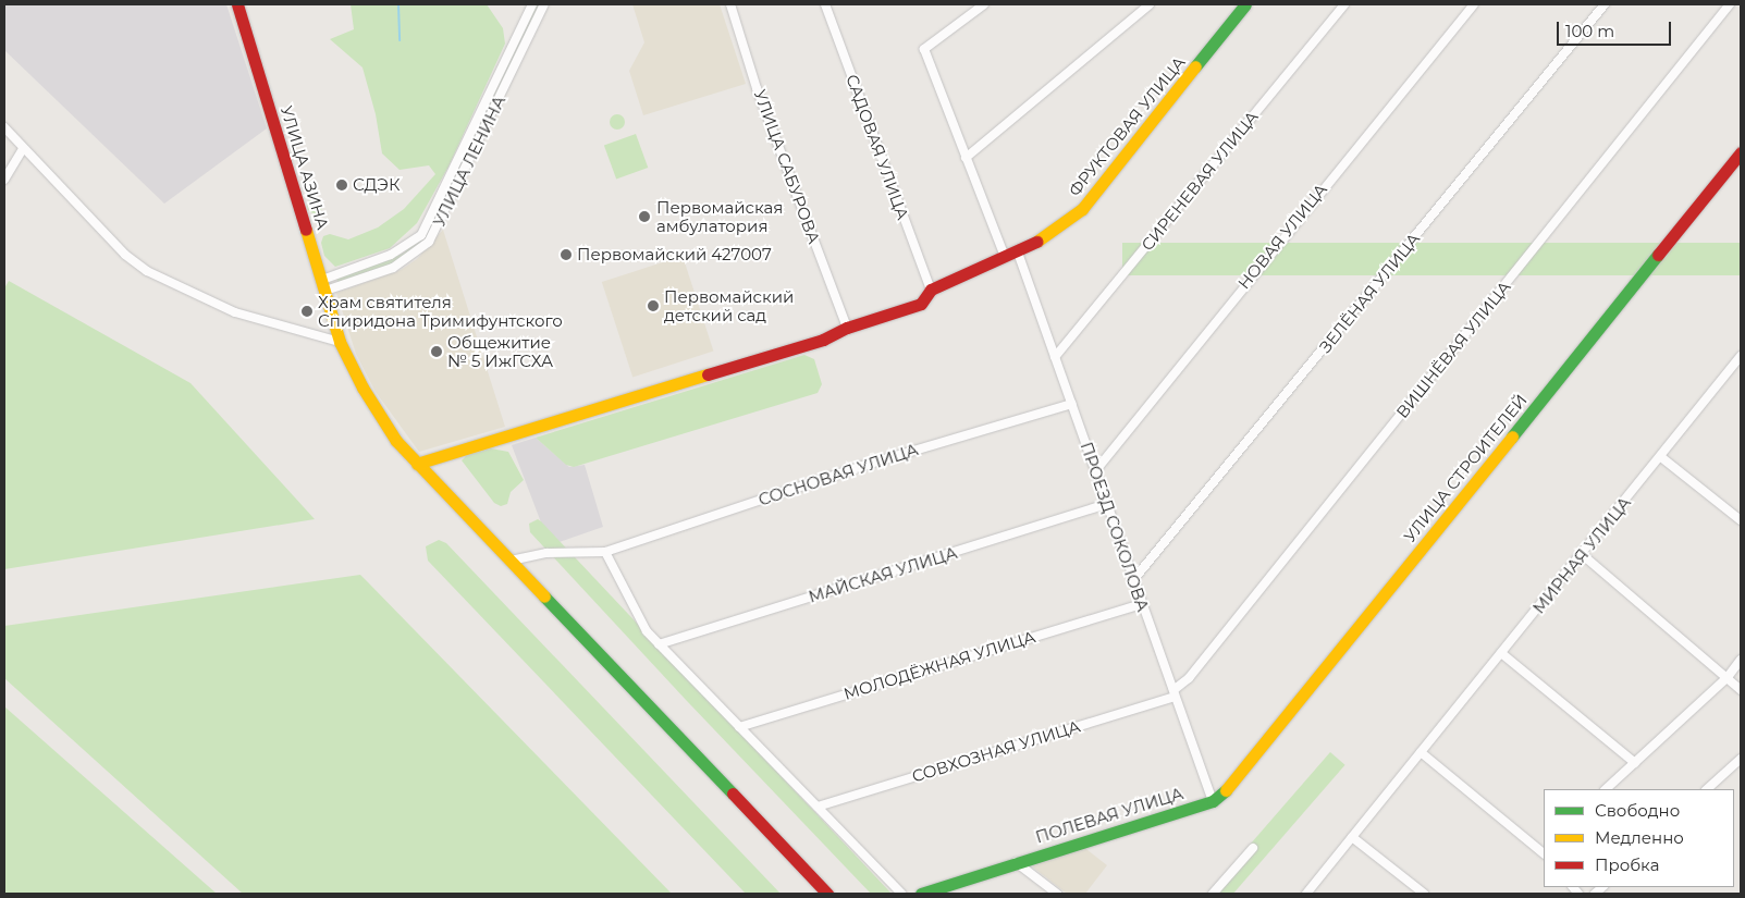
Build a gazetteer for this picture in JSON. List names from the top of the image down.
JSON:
{
  "streets": {
    "street": [
      "ФРУКТОВАЯ УЛИЦА",
      "САДОВАЯ УЛИЦА",
      "УЛИЦА ЛЕНИНА",
      "УЛИЦА САБУРОВА",
      "УЛИЦА АЗИНА",
      "СИРЕНЕВАЯ УЛИЦА",
      "НОВАЯ УЛИЦА",
      "ЗЕЛЁНАЯ УЛИЦА",
      "ВИШНЁВАЯ УЛИЦА",
      "УЛИЦА СТРОИТЕЛЕЙ",
      "СОСНОВАЯ УЛИЦА",
      "ПРОЕЗД СОКОЛОВА",
      "МИРНАЯ УЛИЦА",
      "МАЙСКАЯ УЛИЦА",
      "МОЛОДЁЖНАЯ УЛИЦА",
      "СОВХОЗНАЯ УЛИЦА",
      "ПОЛЕВАЯ УЛИЦА"
    ]
  },
  "crossings": [
    ["ФРУКТОВАЯ УЛИЦА", "САДОВАЯ УЛИЦА"],
    ["ФРУКТОВАЯ УЛИЦА", "УЛИЦА САБУРОВА"],
    ["ФРУКТОВАЯ УЛИЦА", "УЛИЦА АЗИНА"],
    ["ФРУКТОВАЯ УЛИЦА", "ПРОЕЗД СОКОЛОВА"],
    ["УЛИЦА ЛЕНИНА", "УЛИЦА АЗИНА"],
    ["УЛИЦА АЗИНА", "СОСНОВАЯ УЛИЦА"],
    ["СИРЕНЕВАЯ УЛИЦА", "ПРОЕЗД СОКОЛОВА"],
    ["НОВАЯ УЛИЦА", "ПРОЕЗД СОКОЛОВА"],
    ["ЗЕЛЁНАЯ УЛИЦА", "ПРОЕЗД СОКОЛОВА"],
    ["ВИШНЁВАЯ УЛИЦА", "ПРОЕЗД СОКОЛОВА"],
    ["ВИШНЁВАЯ УЛИЦА", "СОВХОЗНАЯ УЛИЦА"],
    ["УЛИЦА СТРОИТЕЛЕЙ", "ПРОЕЗД СОКОЛОВА"],
    ["УЛИЦА СТРОИТЕЛЕЙ", "ПОЛЕВАЯ УЛИЦА"],
    ["СОСНОВАЯ УЛИЦА", "ПРОЕЗД СОКОЛОВА"],
    ["ПРОЕЗД СОКОЛОВА", "МАЙСКАЯ УЛИЦА"],
    ["ПРОЕЗД СОКОЛОВА", "МОЛОДЁЖНАЯ УЛИЦА"],
    ["ПРОЕЗД СОКОЛОВА", "СОВХОЗНАЯ УЛИЦА"],
    ["ПРОЕЗД СОКОЛОВА", "ПОЛЕВАЯ УЛИЦА"]
  ],
  "places": [
    "СДЭК",
    "Первомайская амбулатория",
    "Первомайский 427007",
    "Первомайский детский сад",
    "Храм святителя Спиридона Тримифунтского",
    "Общежитие № 5 ИжГСХА"
  ],
  "legend": ["Свободно", "Медленно", "Пробка"],
  "scale_bar": "100 m"
}
